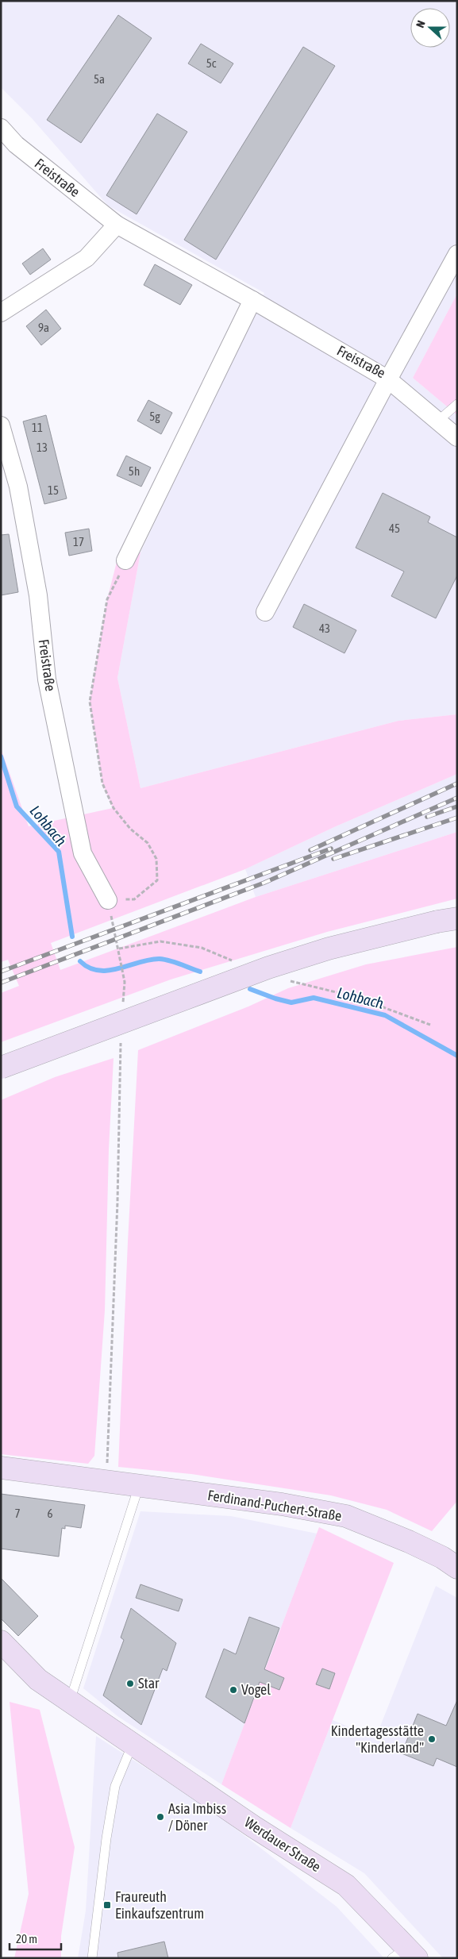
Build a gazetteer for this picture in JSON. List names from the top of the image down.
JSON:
{
  "streets": {
    "main road": ["Ferdinand-Puchert-Straße", "Werdauer Straße"],
    "street": ["Freistraße"]
  },
  "water": ["Lohbach"],
  "places": {
    "other": [
      "Star",
      "Vogel",
      "Kindertagesstätte \"Kinderland\"",
      "Asia Imbiss / Döner"
    ],
    "transit": ["Fraureuth Einkaufszentrum"]
  },
  "house_numbers": [
    "5c",
    "5a",
    "9a",
    "5g",
    "11",
    "13",
    "5h",
    "15",
    "45",
    "17",
    "43",
    "7",
    "6"
  ],
  "scale_bar": "20 m",
  "north": "left"
}
